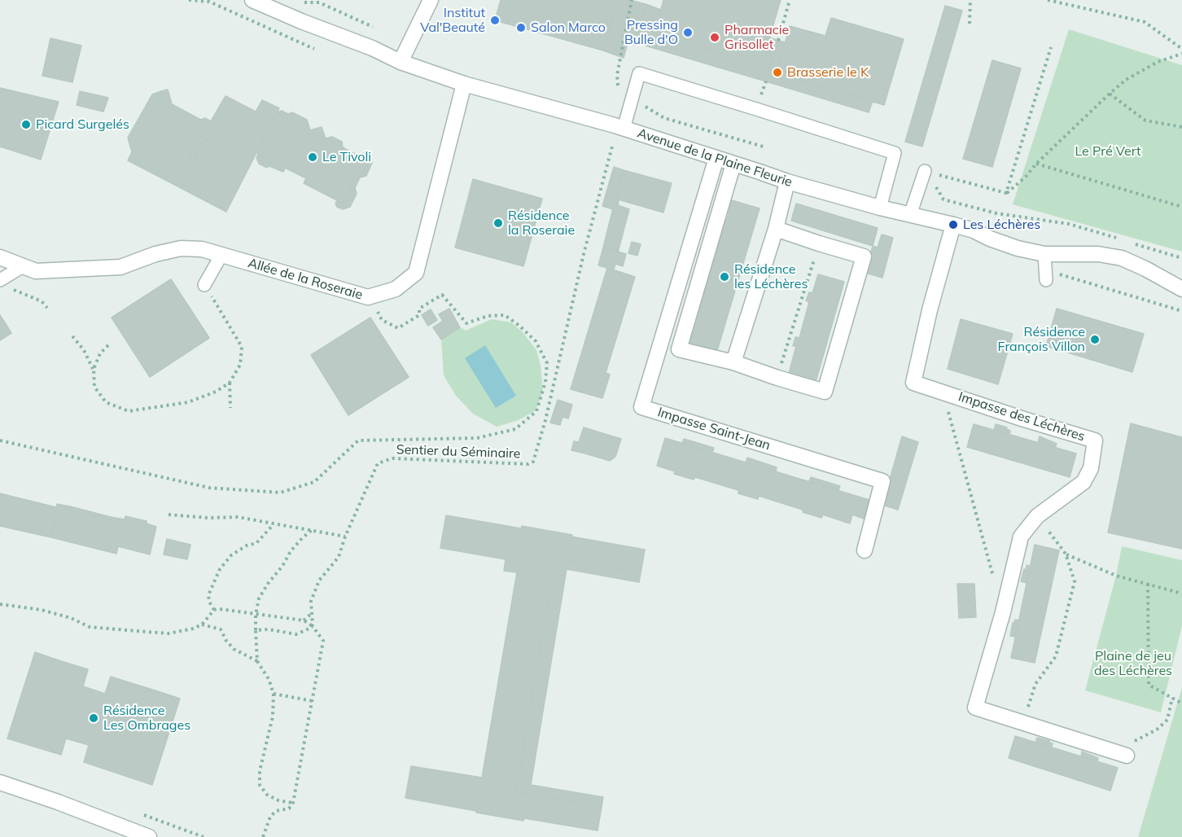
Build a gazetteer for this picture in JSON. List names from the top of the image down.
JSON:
{
  "streets": {
    "street": [
      "Avenue de la Plaine Fleurie",
      "Allée de la Roseraie",
      "Impasse des Léchères",
      "Impasse Saint-Jean"
    ],
    "path": ["Sentier du Séminaire"]
  },
  "crossings": [
    ["Avenue de la Plaine Fleurie", "Allée de la Roseraie"],
    ["Avenue de la Plaine Fleurie", "Impasse des Léchères"],
    ["Avenue de la Plaine Fleurie", "Impasse Saint-Jean"]
  ],
  "parks": ["Le Pré Vert", "Plaine de jeu des Léchères"],
  "places": [
    "Institut Val'Beauté",
    "Salon Marco",
    "Pressing Bulle d'O",
    "Pharmacie Grisollet",
    "Brasserie le K",
    "Picard Surgelés",
    "Le Tivoli",
    "Résidence la Roseraie",
    "Les Léchères",
    "Résidence les Léchères",
    "Résidence François Villon",
    "Résidence Les Ombrages"
  ]
}
